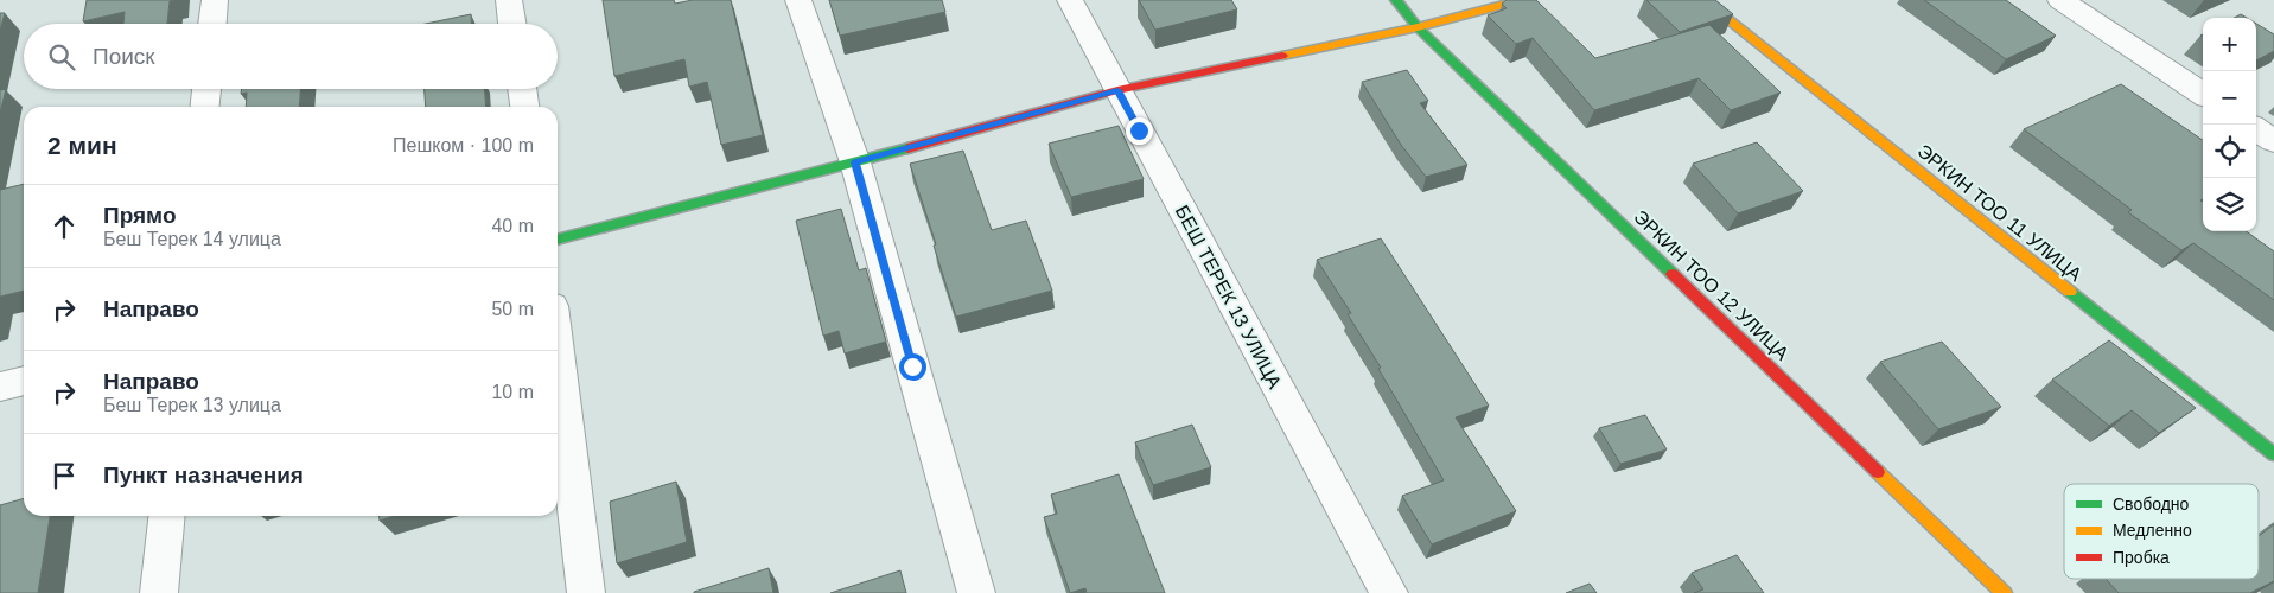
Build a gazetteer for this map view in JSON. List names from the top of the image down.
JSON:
{
  "streets": {
    "street": ["ЭРКИН ТОО 11 УЛИЦА", "ЭРКИН ТОО 12 УЛИЦА", "БЕШ ТЕРЕК 13 УЛИЦА"]
  },
  "legend": ["Свободно", "Медленно", "Пробка"],
  "page": {
    "map_buttons": ["+", "−"],
    "search": "Поиск",
    "heading": ["2 мин", "Пешком · 100 m"],
    "list": [
      ["Прямо", "Беш Терек 14 улица", "40 m"],
      ["Направо", "50 m"],
      ["Направо", "Беш Терек 13 улица", "10 m"],
      "Пункт назначения"
    ]
  }
}
